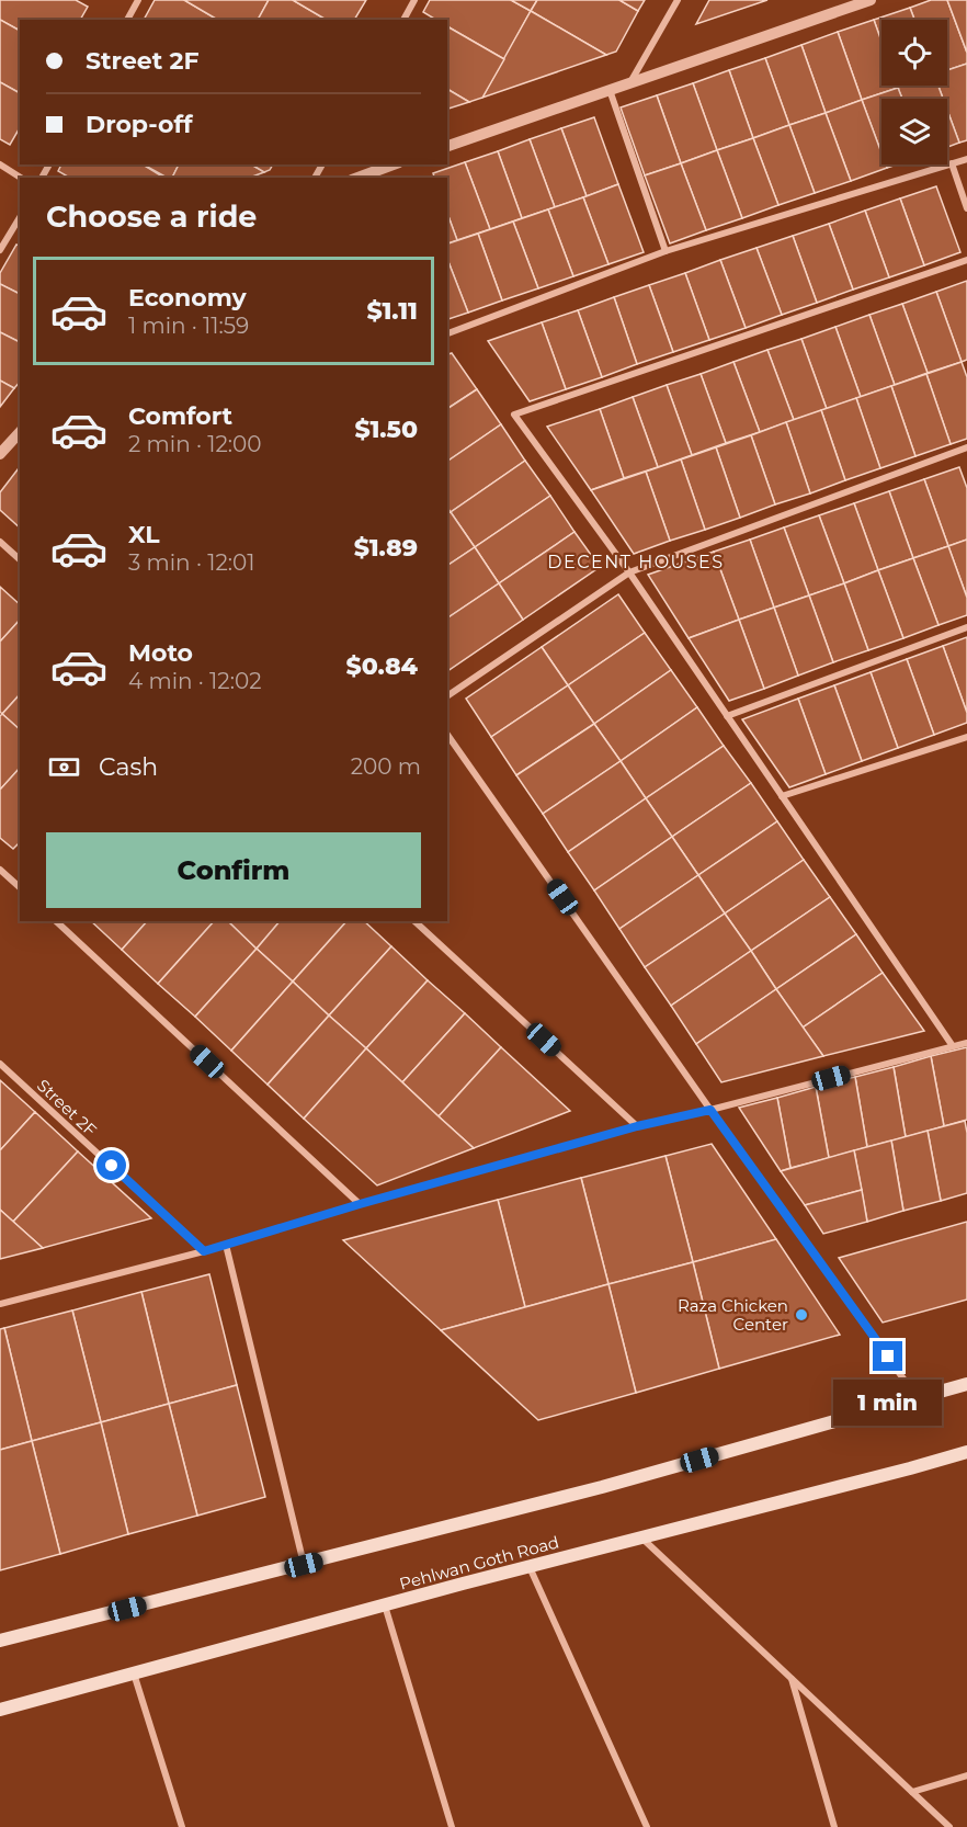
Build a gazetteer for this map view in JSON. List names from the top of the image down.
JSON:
{
  "streets": {
    "main road": ["Pehlwan Goth Road"],
    "street": ["Street 2F"]
  },
  "districts": ["DECENT HOUSES"],
  "places": ["Raza Chicken Center"],
  "page": {
    "banner": ["Street 2F", "Drop-off"],
    "heading": "Choose a ride",
    "list": [
      {
        "name": "Economy",
        "note": "1 min · 11:59",
        "value": "$1.11"
      },
      {
        "name": "Comfort",
        "note": "2 min · 12:00",
        "value": "$1.50"
      },
      {
        "name": "XL",
        "note": "3 min · 12:01",
        "value": "$1.89"
      },
      {
        "name": "Moto",
        "note": "4 min · 12:02",
        "value": "$0.84"
      }
    ],
    "pay": ["Cash", "200 m"],
    "buttons": "Confirm",
    "bubble": "1 min"
  }
}
